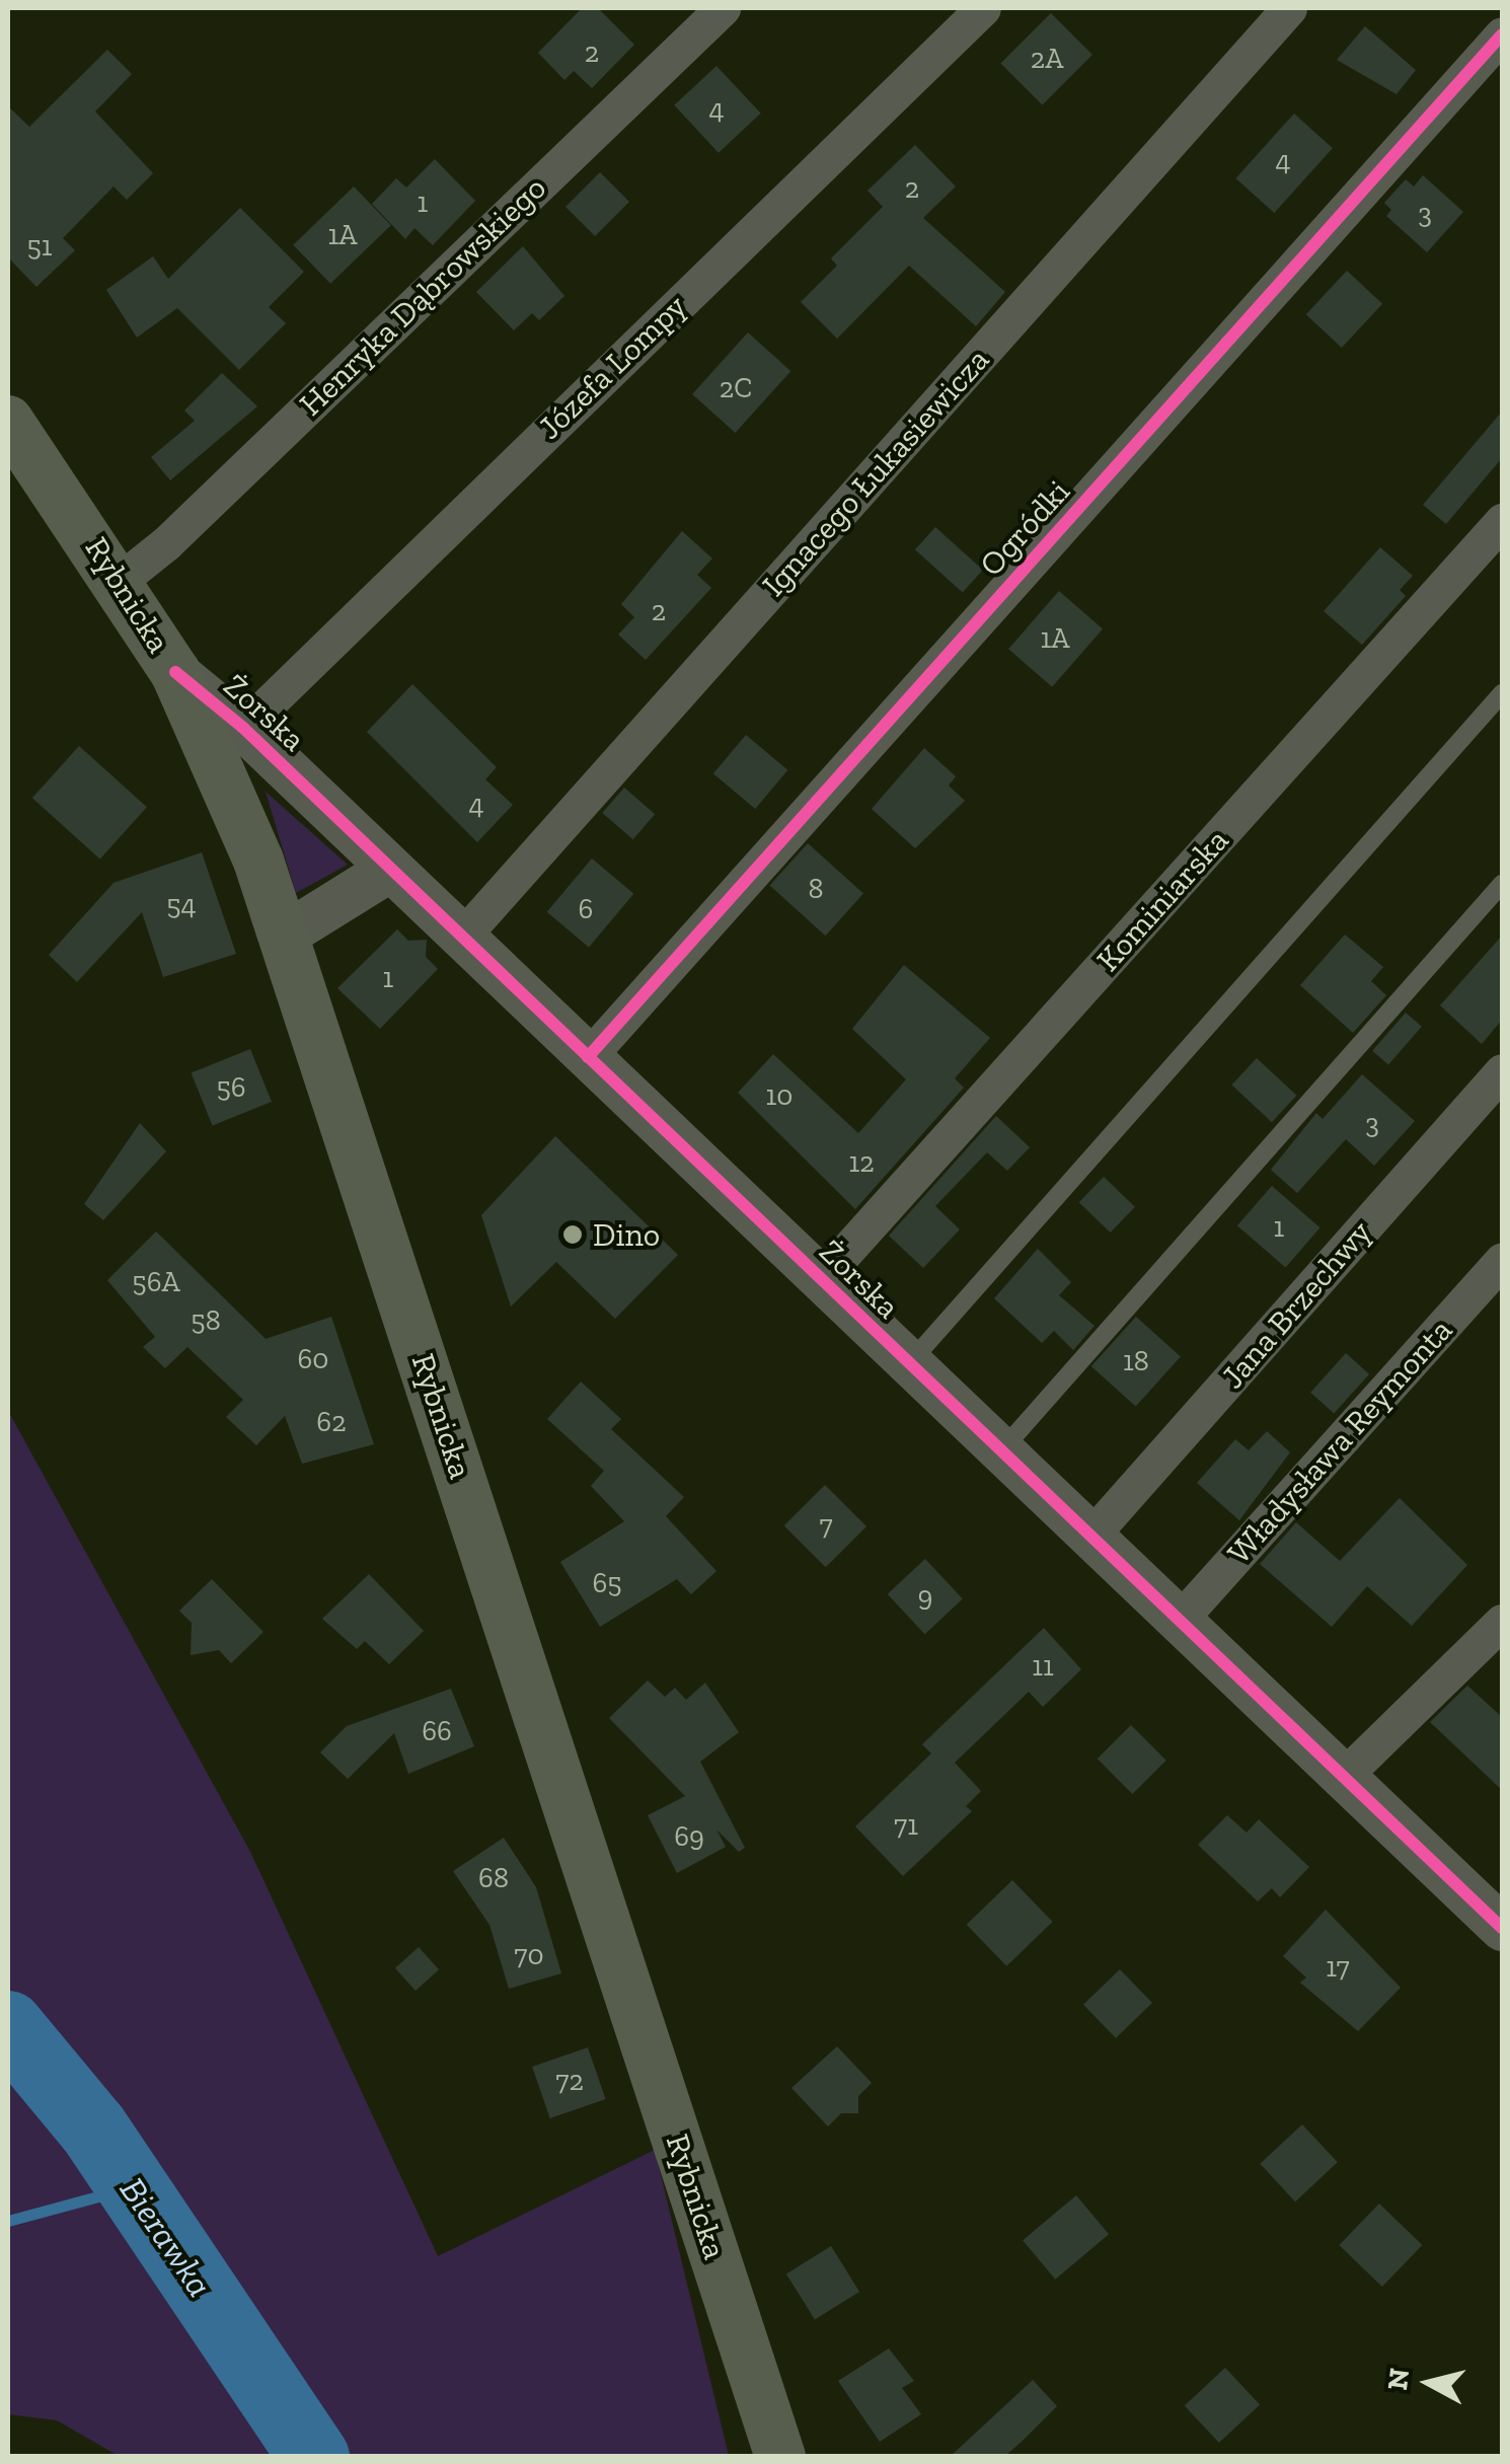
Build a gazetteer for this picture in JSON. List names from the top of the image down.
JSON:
{
  "streets": {
    "main road": ["Rybnicka"],
    "street": [
      "Henryka Dąbrowskiego",
      "Józefa Lompy",
      "Ignacego Łukasiewicza",
      "Ogródki",
      "Żorska",
      "Kominiarska",
      "Jana Brzechwy",
      "Władysława Reymonta"
    ]
  },
  "crossings": [
    ["Henryka Dąbrowskiego", "Rybnicka"],
    ["Józefa Lompy", "Żorska"],
    ["Ignacego Łukasiewicza", "Żorska"],
    ["Ogródki", "Żorska"],
    ["Rybnicka", "Żorska"],
    ["Żorska", "Kominiarska"],
    ["Żorska", "Jana Brzechwy"],
    ["Żorska", "Władysława Reymonta"]
  ],
  "water": ["Bierawka"],
  "places": ["Dino"],
  "house_numbers": [
    "2",
    "2A",
    "4",
    "4",
    "2",
    "1",
    "3",
    "1A",
    "51",
    "2C",
    "2",
    "1A",
    "4",
    "8",
    "54",
    "6",
    "1",
    "56",
    "10",
    "3",
    "12",
    "1",
    "56A",
    "58",
    "60",
    "18",
    "62",
    "7",
    "65",
    "9",
    "11",
    "66",
    "71",
    "69",
    "68",
    "70",
    "17",
    "72"
  ],
  "north": "left"
}
